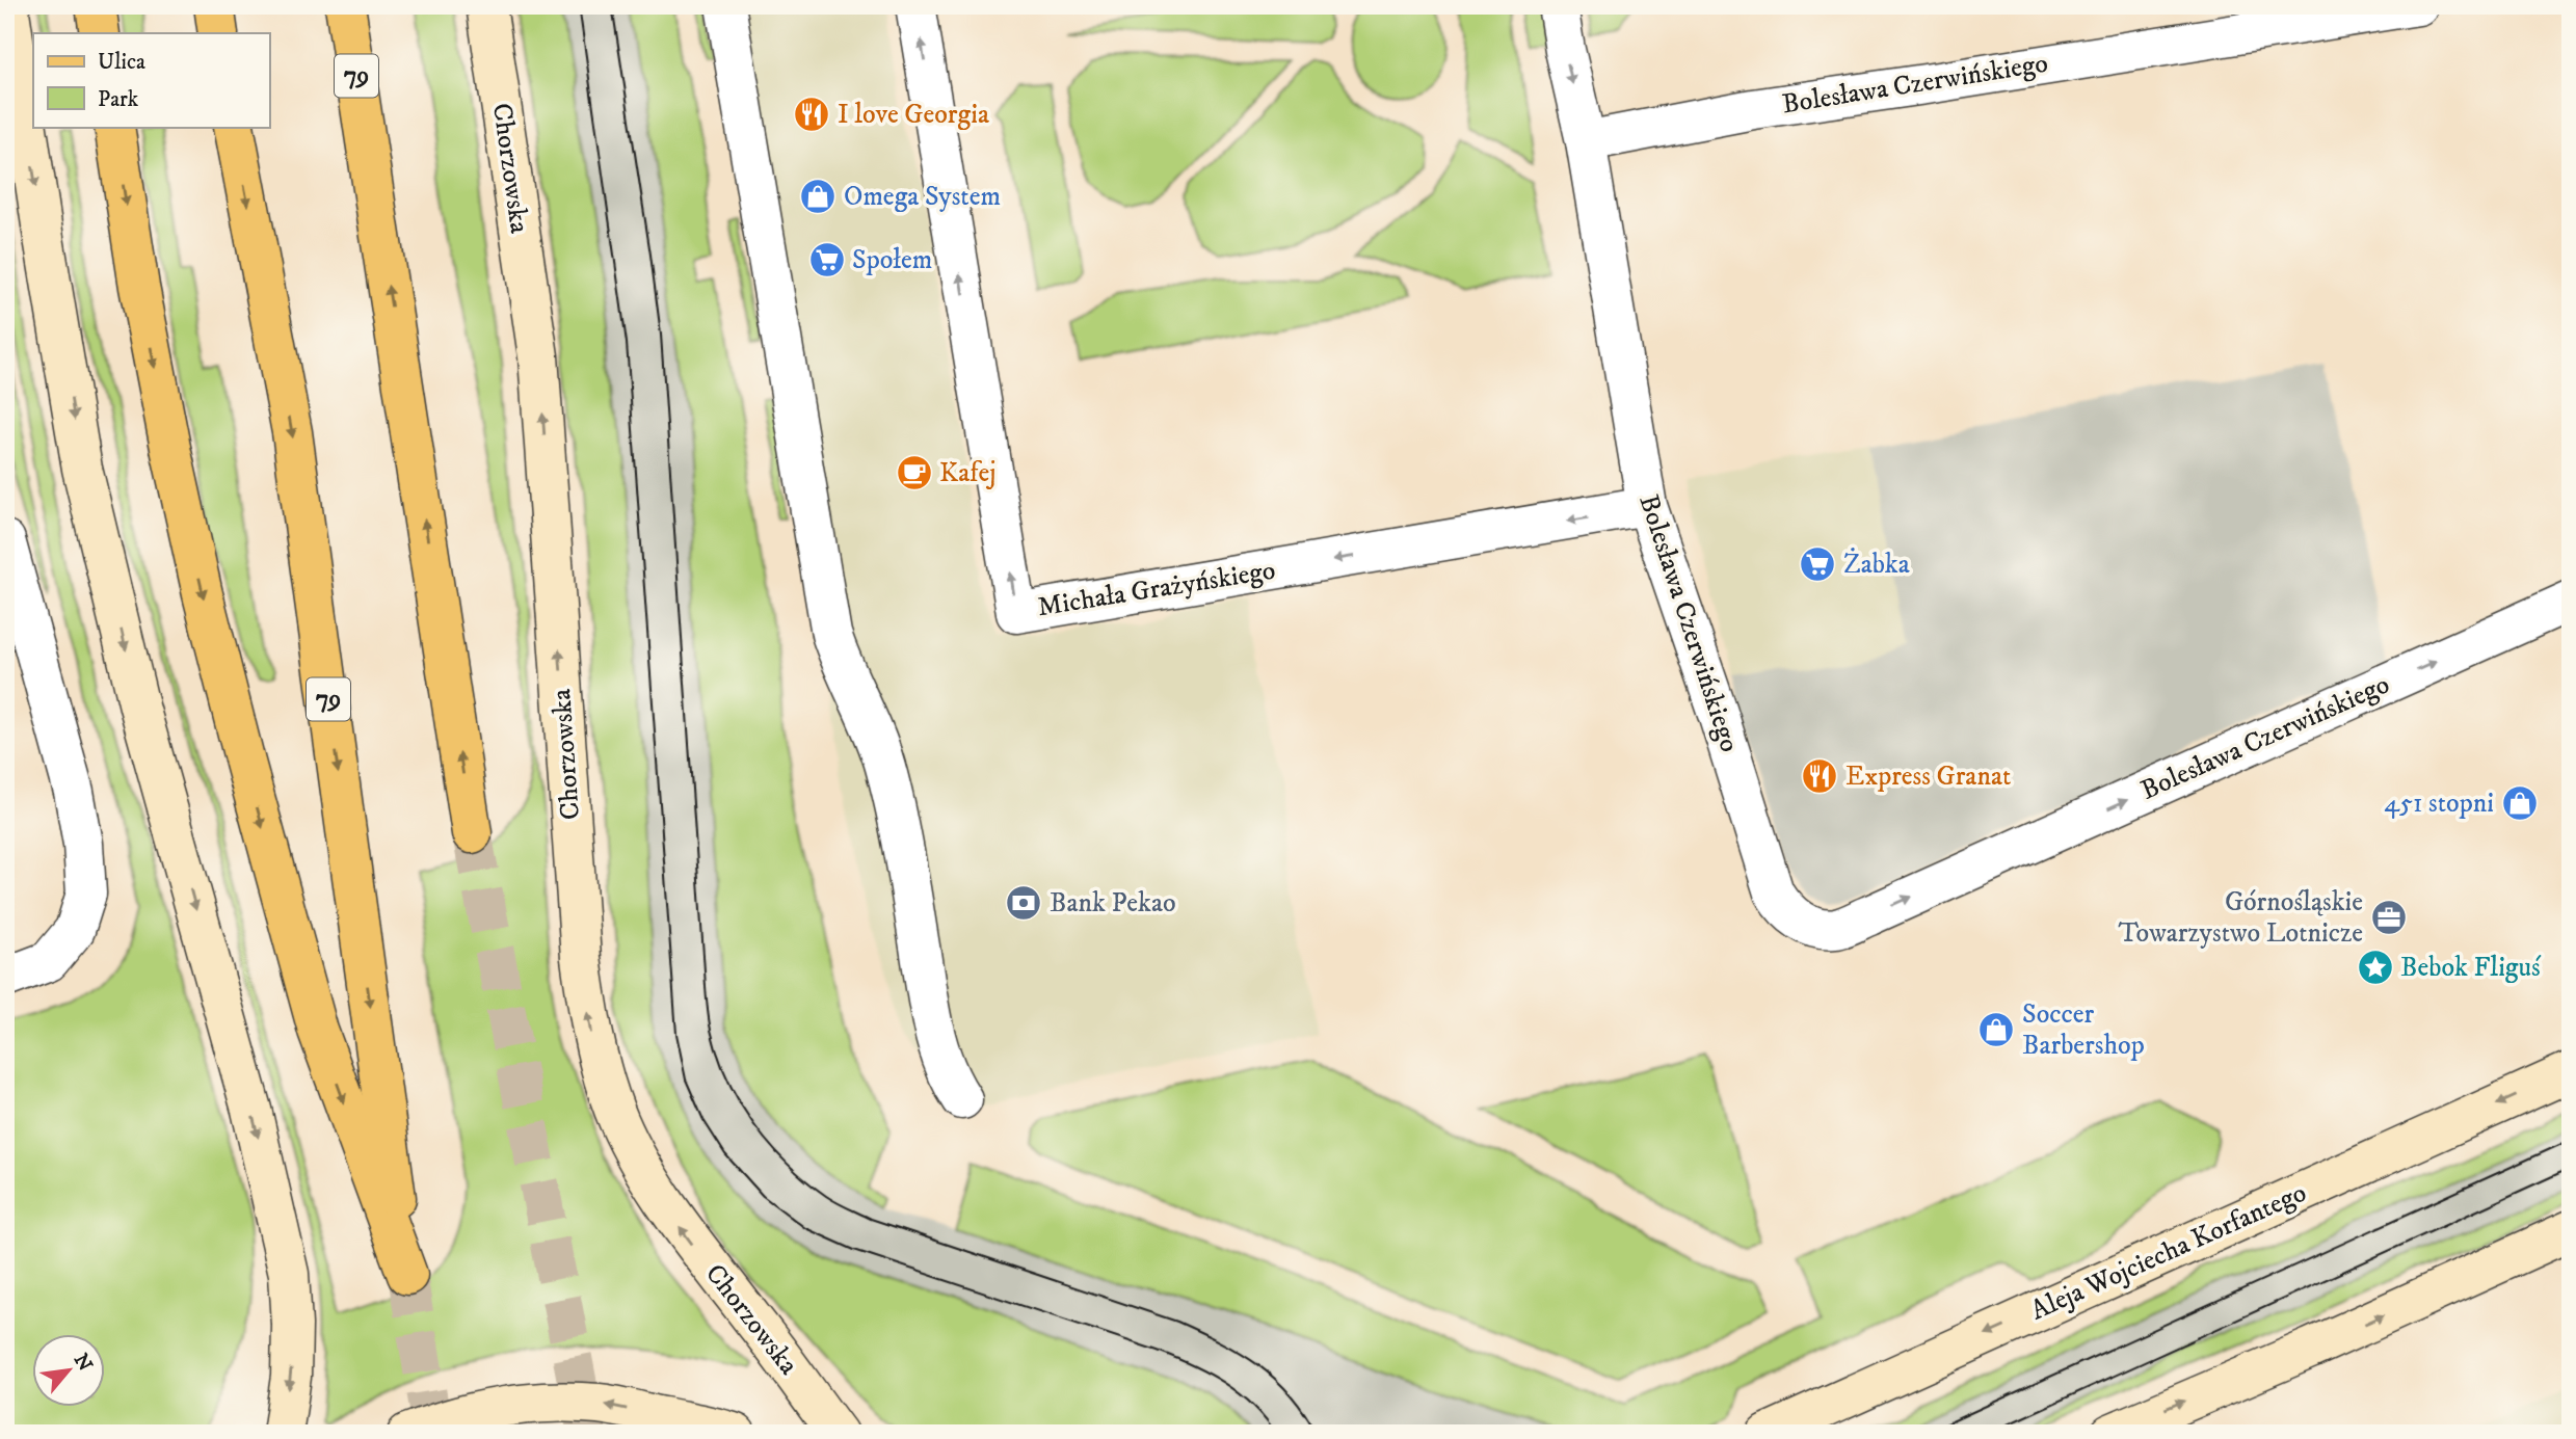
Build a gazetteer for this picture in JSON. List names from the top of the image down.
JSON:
{
  "streets": {
    "main road": ["79", "Chorzowska", "Aleja Wojciecha Korfantego"],
    "street": ["Bolesława Czerwińskiego", "Michała Grażyńskiego"]
  },
  "crossings": [
    ["Bolesława Czerwińskiego", "Michała Grażyńskiego"]
  ],
  "places": {
    "restaurant": ["I love Georgia", "Express Granat"],
    "shop": ["Omega System", "451 stopni", "Soccer Barbershop"],
    "supermarket": ["Społem", "Żabka"],
    "cafe": ["Kafej"],
    "bank": ["Bank Pekao"],
    "office": ["Górnośląskie Towarzystwo Lotnicze"],
    "place": ["Bebok Fliguś"]
  },
  "legend": ["Ulica", "Park"],
  "north": "top right"
}
